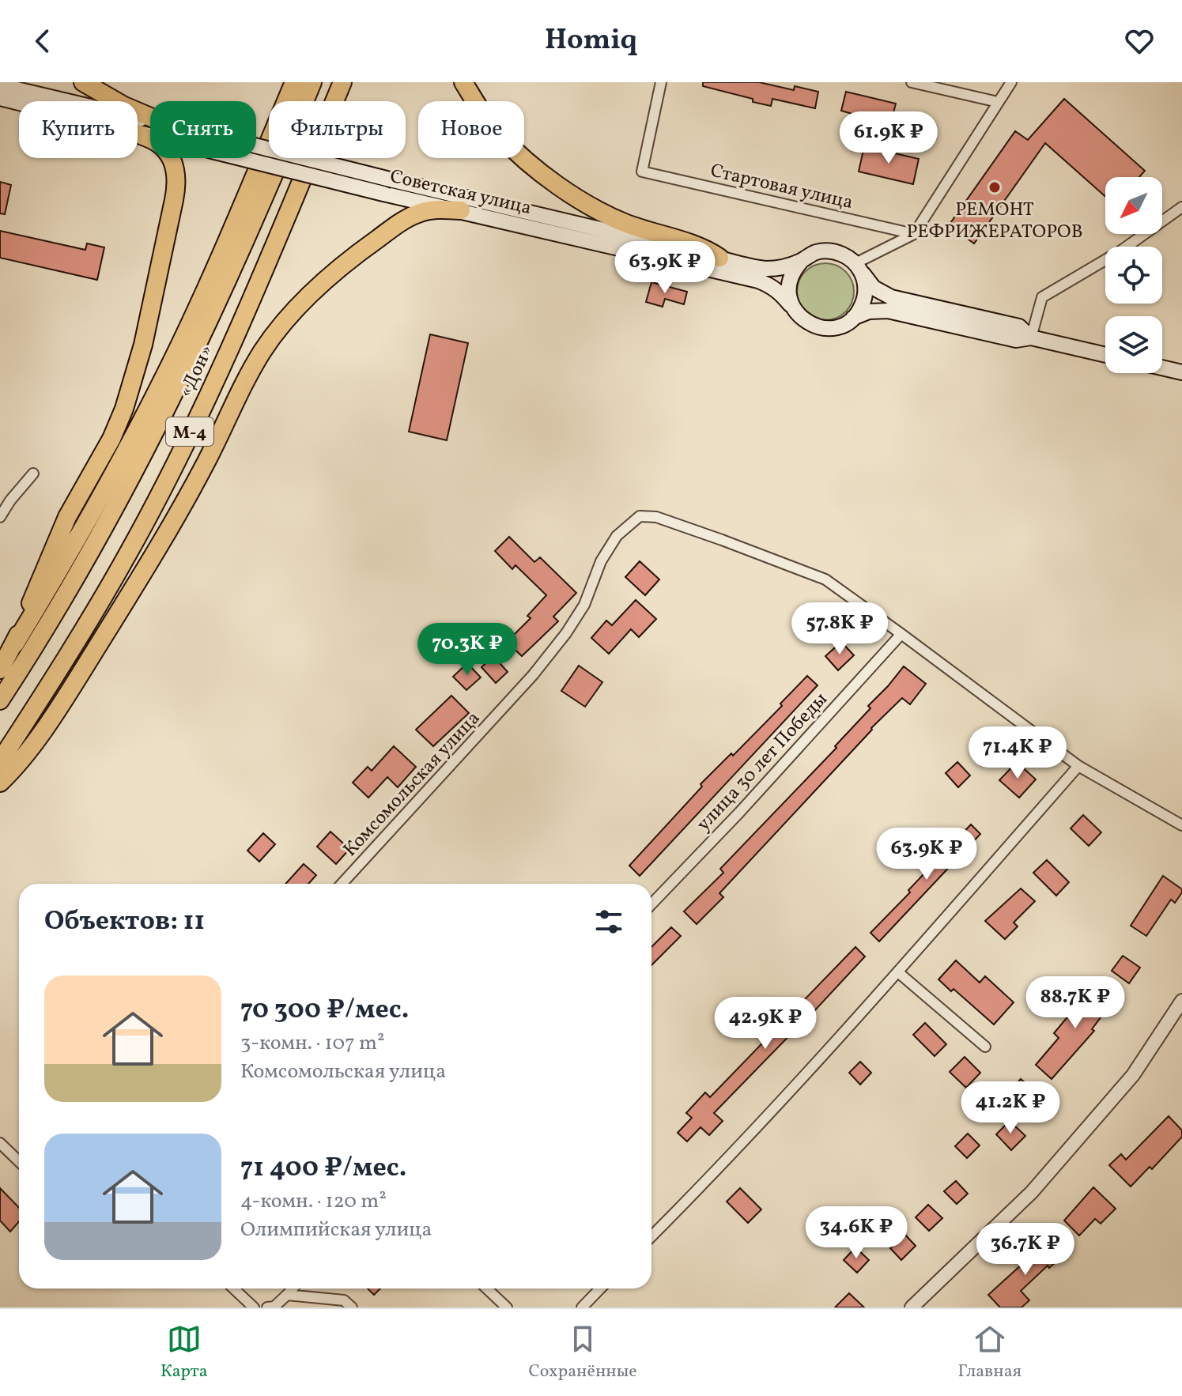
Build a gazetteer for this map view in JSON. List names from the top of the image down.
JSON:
{
  "streets": {
    "highway": ["«Дон»", "М-4"],
    "main road": ["Советская улица"],
    "street": ["Стартовая улица", "улица 30 лет Победы", "Комсомольская улица"]
  },
  "crossings": [
    ["улица 30 лет Победы", "Комсомольская улица"]
  ],
  "places": ["РЕМОНТ РЕФРИЖЕРАТОРОВ"],
  "north": "bottom left",
  "page": {
    "header": "Homiq",
    "chip": [
      "Купить",
      "Снять",
      "Фильтры",
      "Новое"
    ],
    "price": [
      "61.9K ₽",
      "63.9K ₽",
      "57.8K ₽",
      "70.3K ₽",
      "71.4K ₽",
      "63.9K ₽",
      "88.7K ₽",
      "42.9K ₽",
      "41.2K ₽",
      "34.6K ₽",
      "36.7K ₽"
    ],
    "heading": "Объектов: 11",
    "list": [
      {
        "name": "70 300 ₽/мес.",
        "note": "3-комн. · 107 m² · Комсомольская улица"
      },
      {
        "name": "71 400 ₽/мес.",
        "note": "4-комн. · 120 m² · Олимпийская улица"
      }
    ],
    "tabs": ["Карта", "Сохранённые", "Главная"]
  }
}
